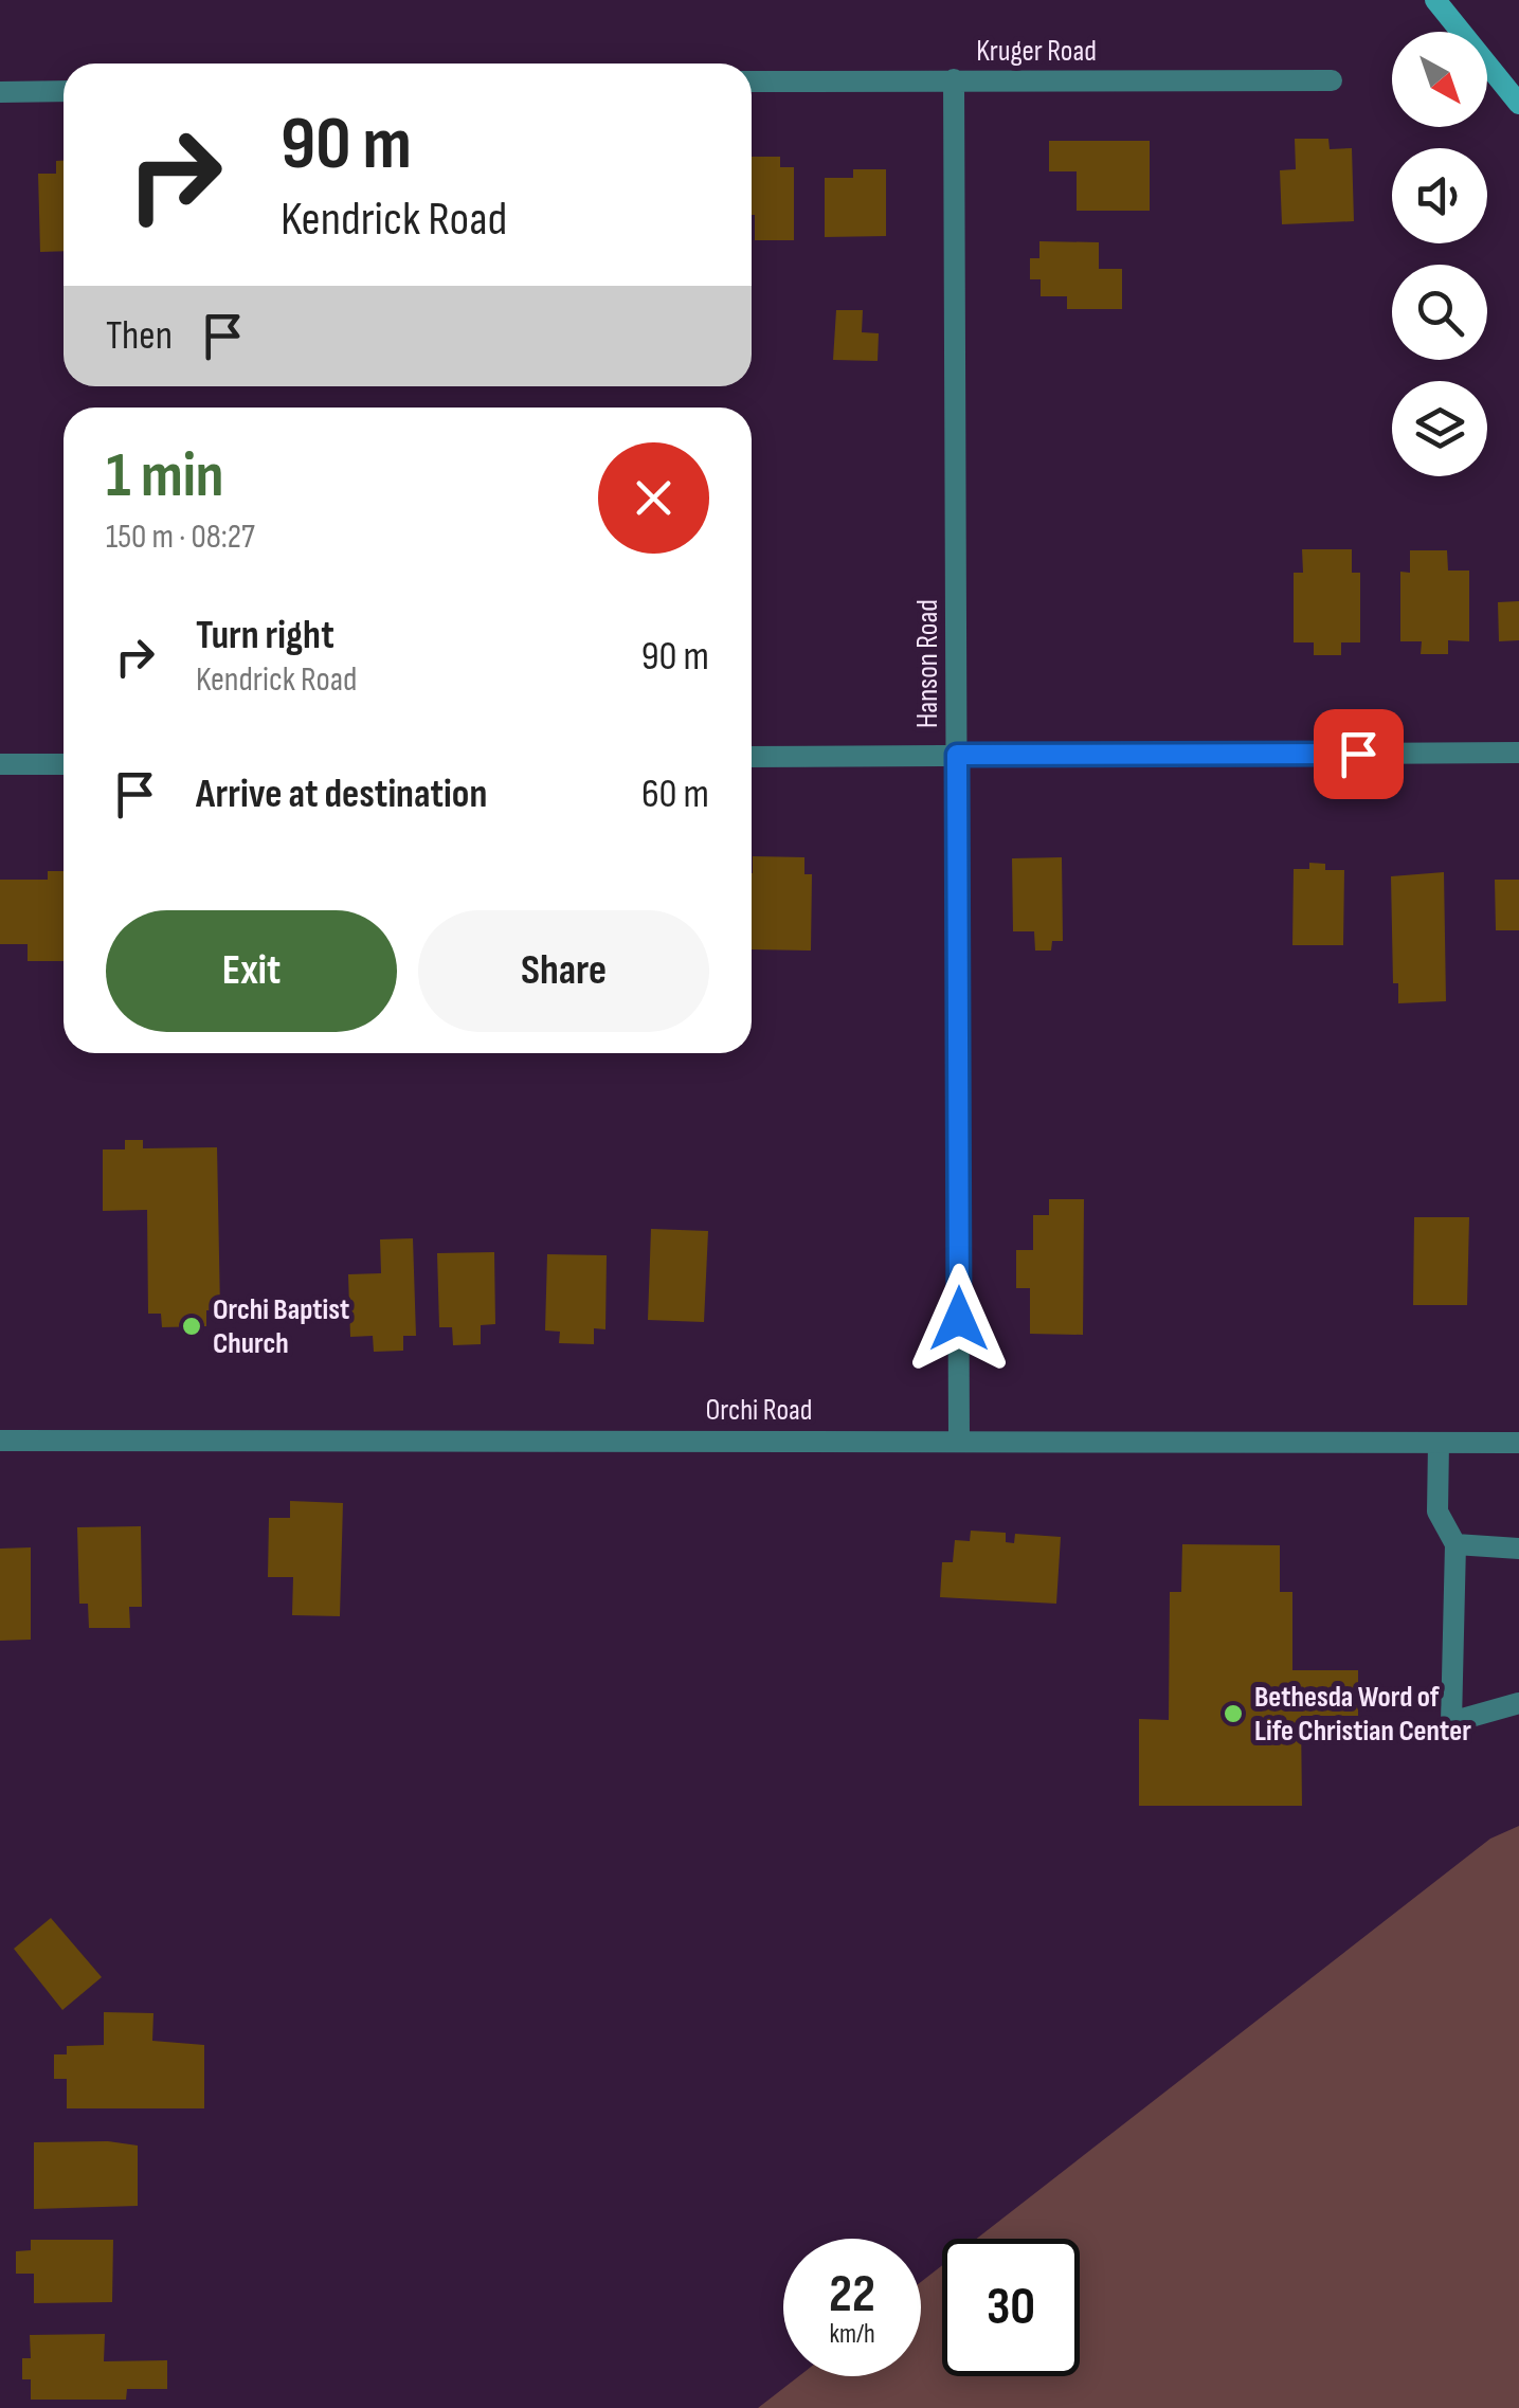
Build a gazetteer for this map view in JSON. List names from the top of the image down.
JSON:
{
  "streets": {
    "street": ["Kruger Road", "Hanson Road", "Orchi Road"]
  },
  "crossings": [
    ["Kruger Road", "Hanson Road"],
    ["Hanson Road", "Orchi Road"]
  ],
  "places": ["Orchi Baptist Church", "Bethesda Word of Life Christian Center"],
  "north": "bottom right",
  "page": {
    "turn": ["90 m", "Kendrick Road"],
    "then": "Then",
    "heading": ["1 min", "150 m · 08:27"],
    "list": [
      {
        "name": "Turn right",
        "note": "Kendrick Road",
        "value": "90 m"
      },
      {
        "name": "Arrive at destination",
        "value": "60 m"
      }
    ],
    "buttons": ["Exit", "Share"],
    "speed": "22 km/h",
    "limit": "30"
  }
}
